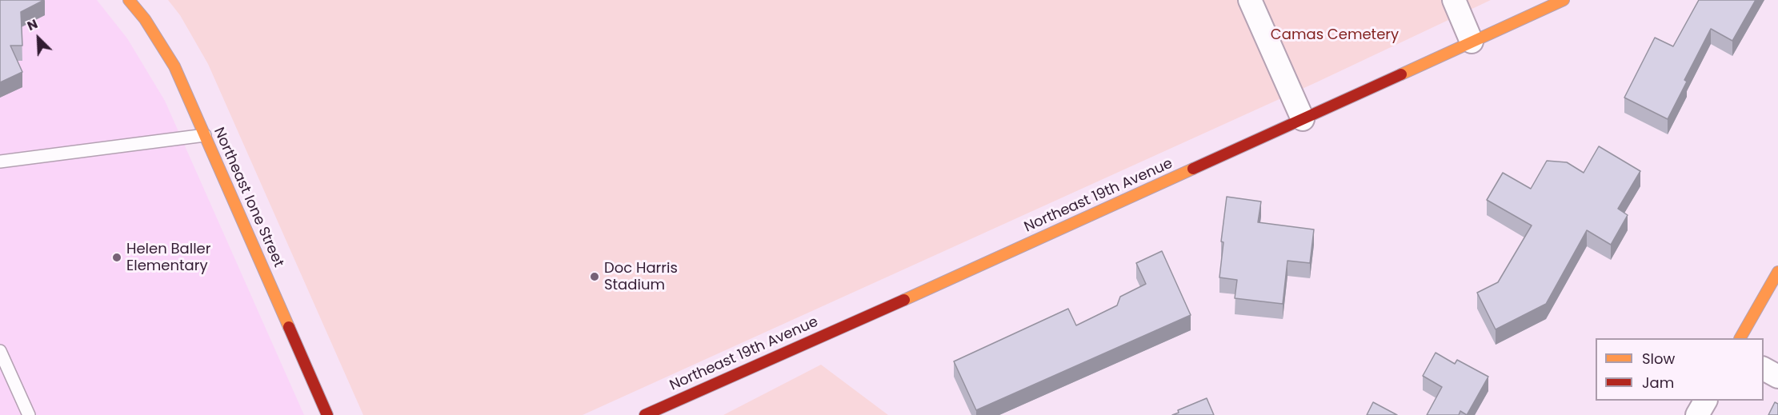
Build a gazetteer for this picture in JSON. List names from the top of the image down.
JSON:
{
  "streets": {
    "street": ["Northeast 19th Avenue", "Northeast Ione Street"]
  },
  "parks": ["Camas Cemetery"],
  "places": ["Helen Baller Elementary", "Doc Harris Stadium"],
  "legend": ["Slow", "Jam"],
  "north": "top left"
}
